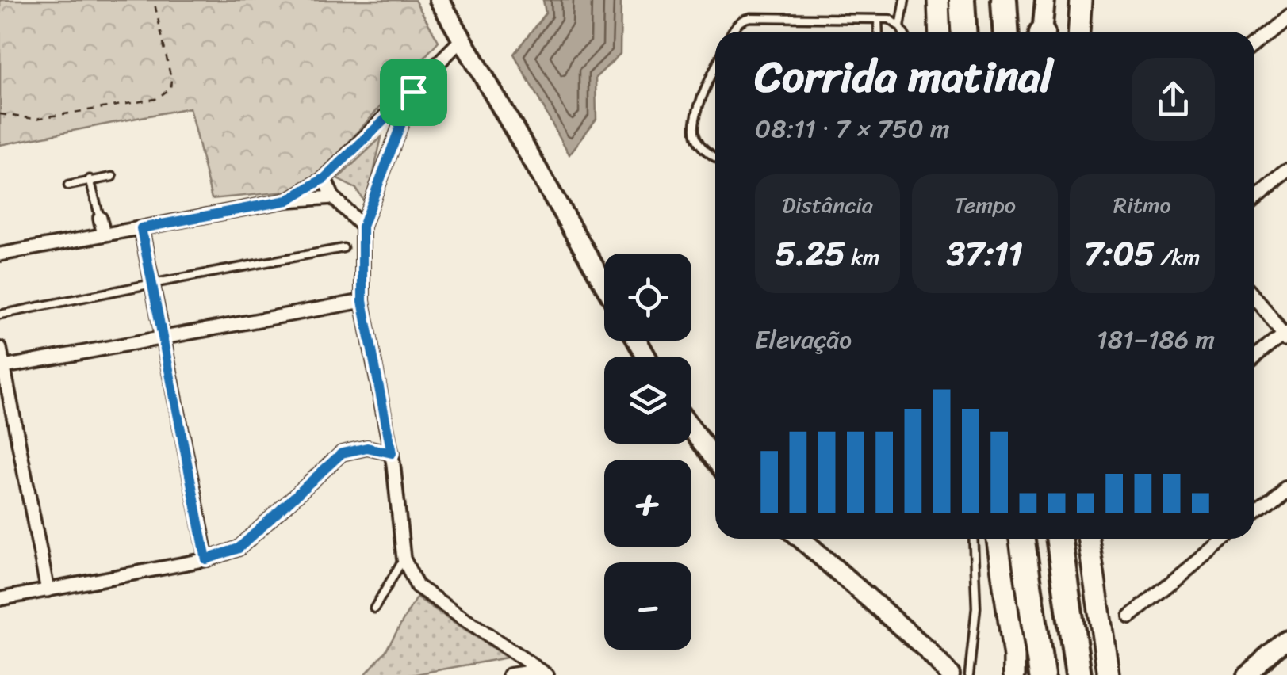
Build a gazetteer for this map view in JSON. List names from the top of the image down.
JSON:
{
  "page": {
    "heading": ["Corrida matinal", "08:11 · 7 × 750 m"],
    "stats": [
      ["Distância", "5.25 km"],
      ["Tempo", "37:11"],
      ["Ritmo", "7:05 /km"]
    ],
    "map_buttons": ["+", "−"],
    "chart": ["Elevação", "181–186 m"]
  }
}
